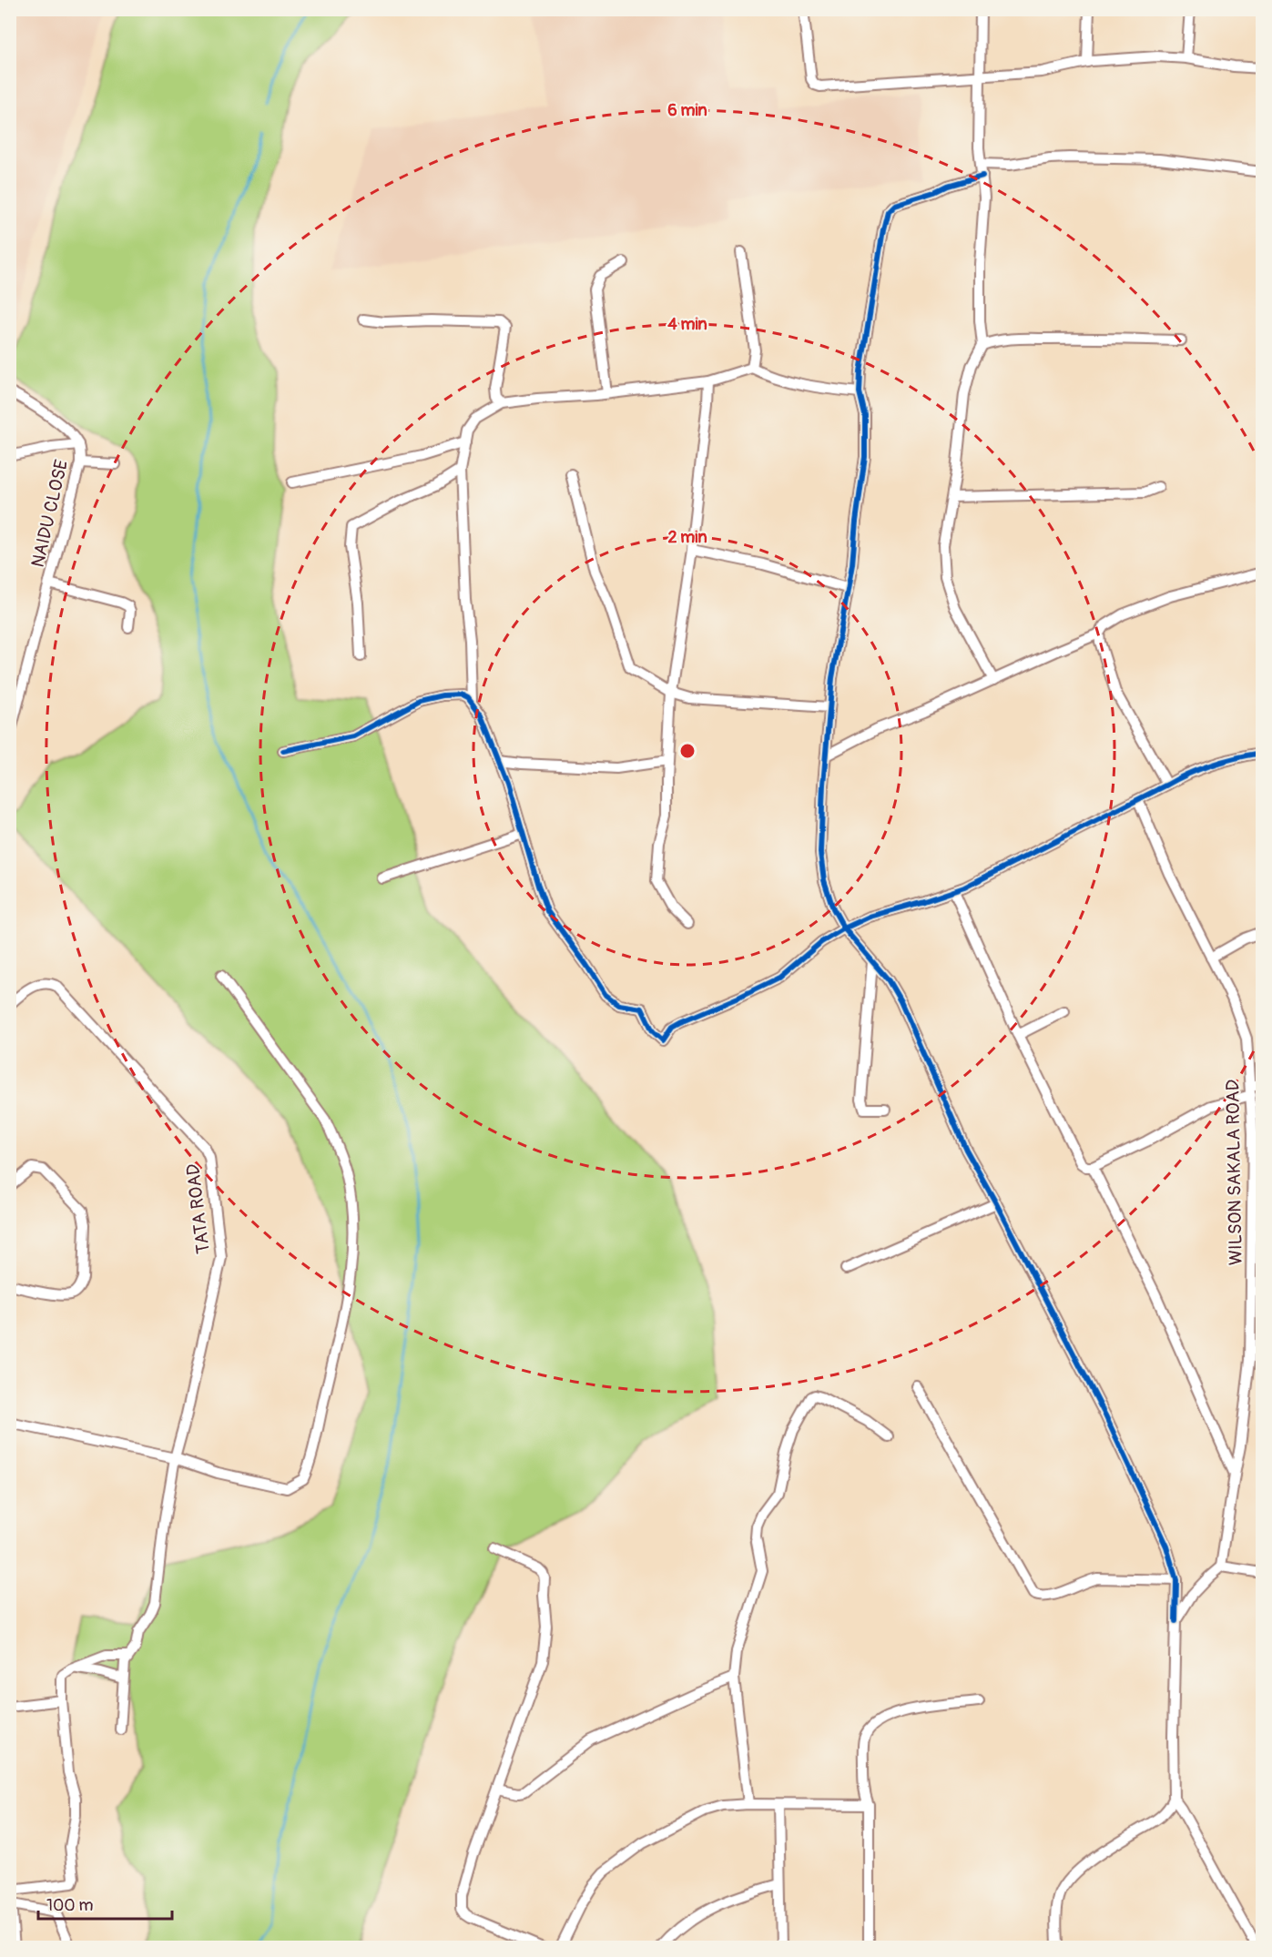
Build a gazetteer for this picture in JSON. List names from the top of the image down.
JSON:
{
  "streets": {
    "street": ["NAIDU CLOSE", "WILSON SAKALA ROAD", "TATA ROAD"]
  },
  "scale_bar": "100 m",
  "rings": ["6 min", "4 min", "2 min"]
}
